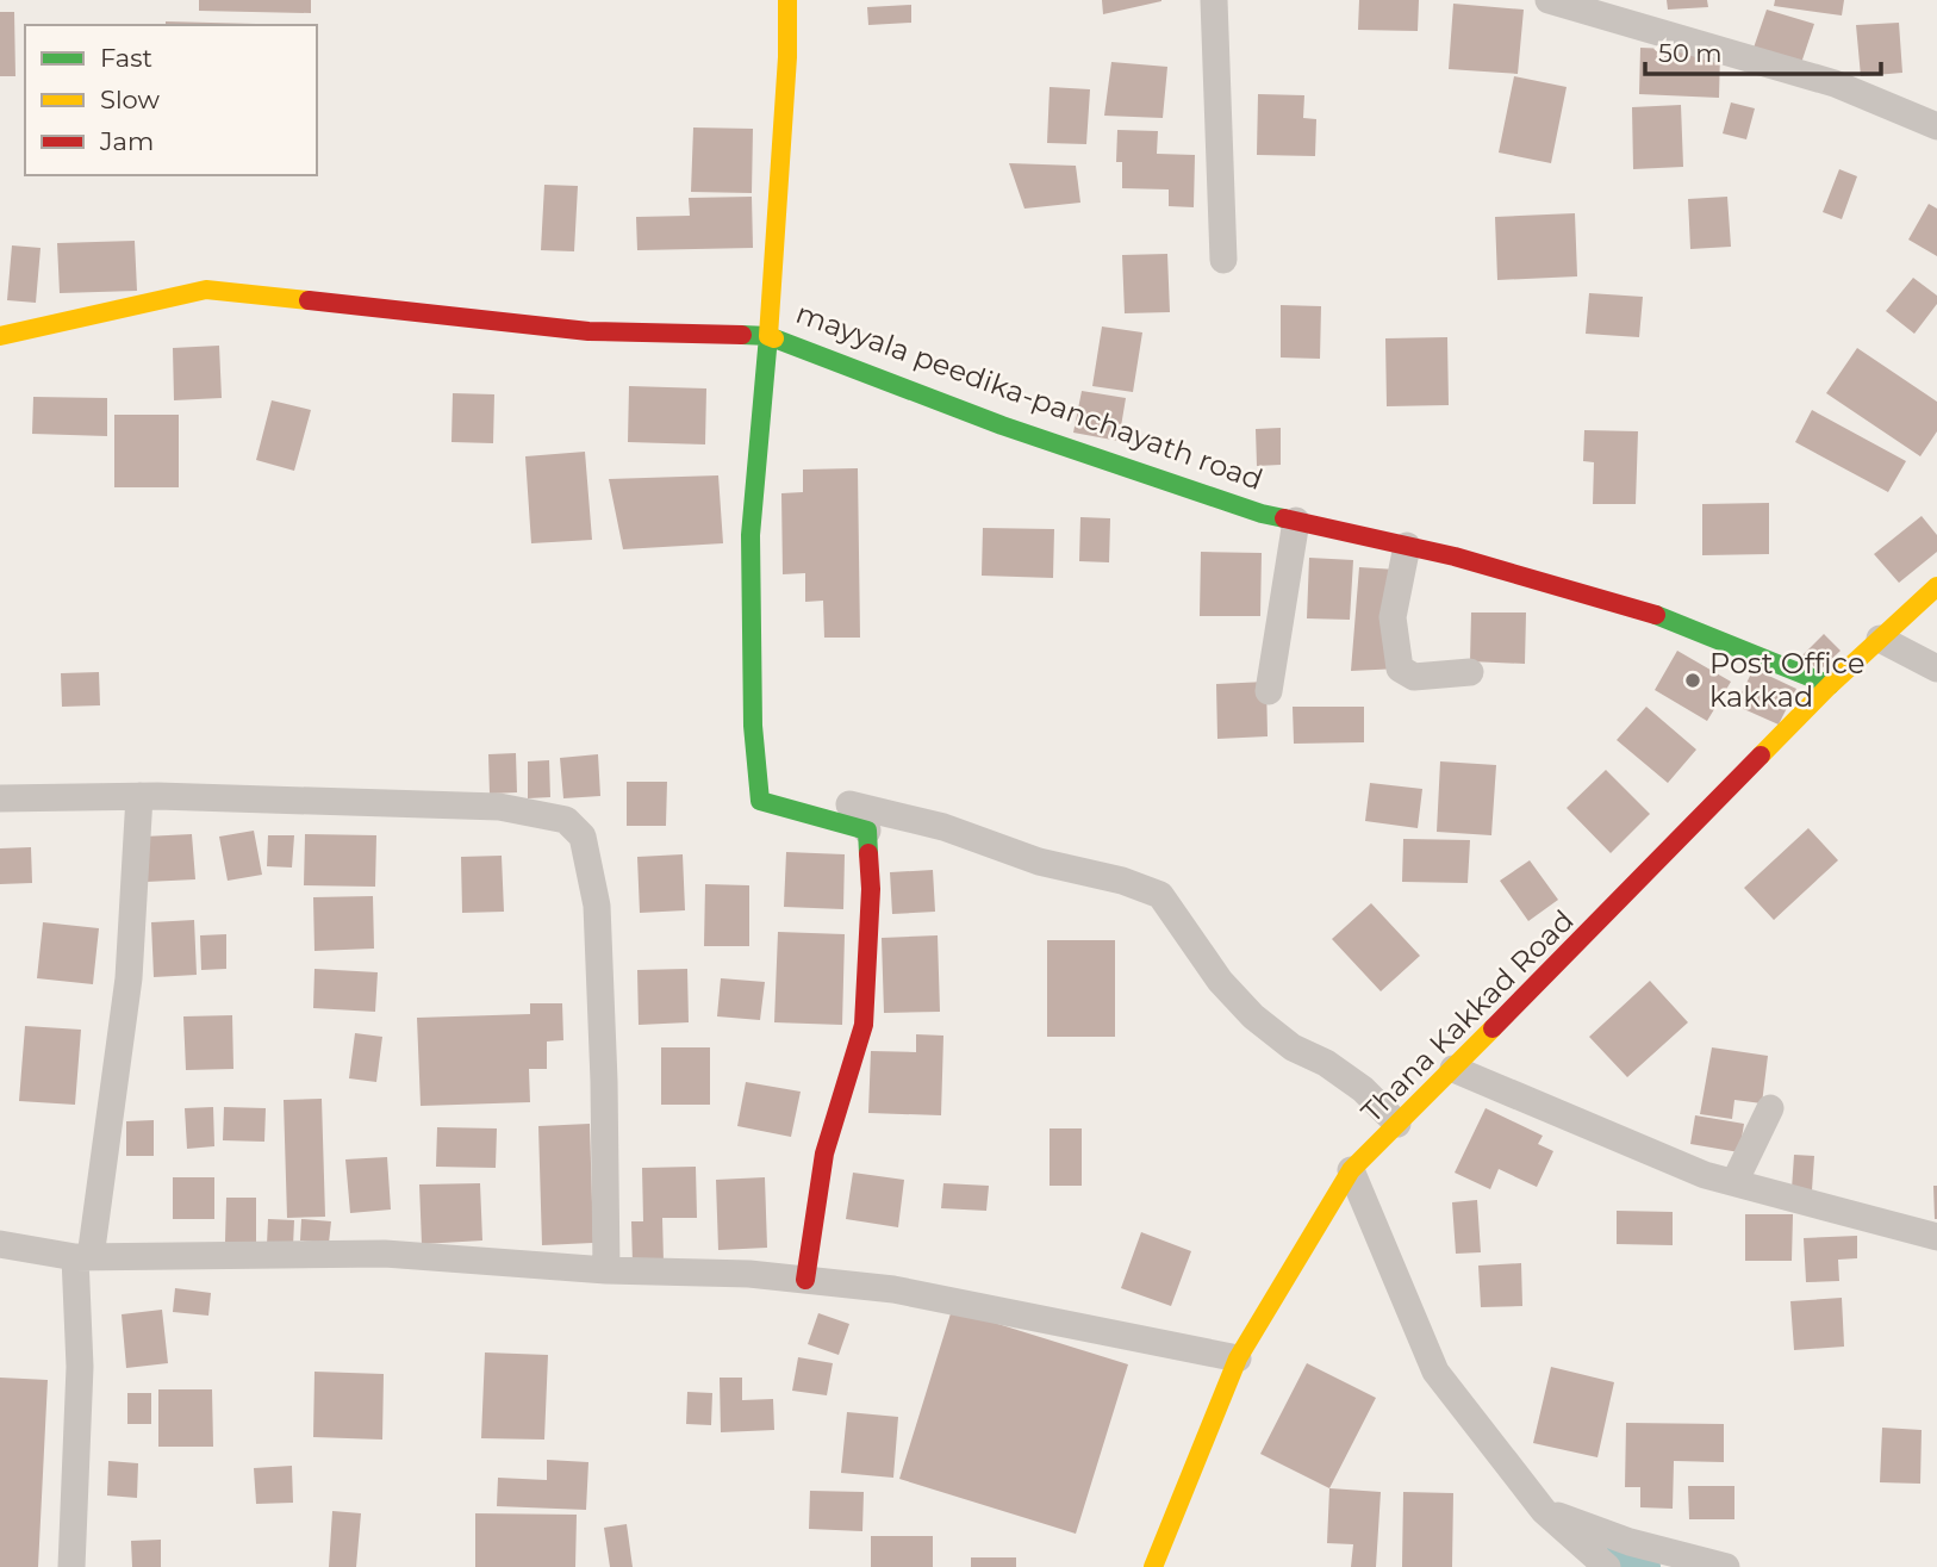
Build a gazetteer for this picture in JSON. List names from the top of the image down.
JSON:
{
  "streets": {
    "street": ["mayyala peedika-panchayath road", "Thana Kakkad Road"]
  },
  "crossings": [
    ["mayyala peedika-panchayath road", "Thana Kakkad Road"]
  ],
  "places": ["Post Office kakkad"],
  "legend": ["Fast", "Slow", "Jam"],
  "scale_bar": "50 m"
}
